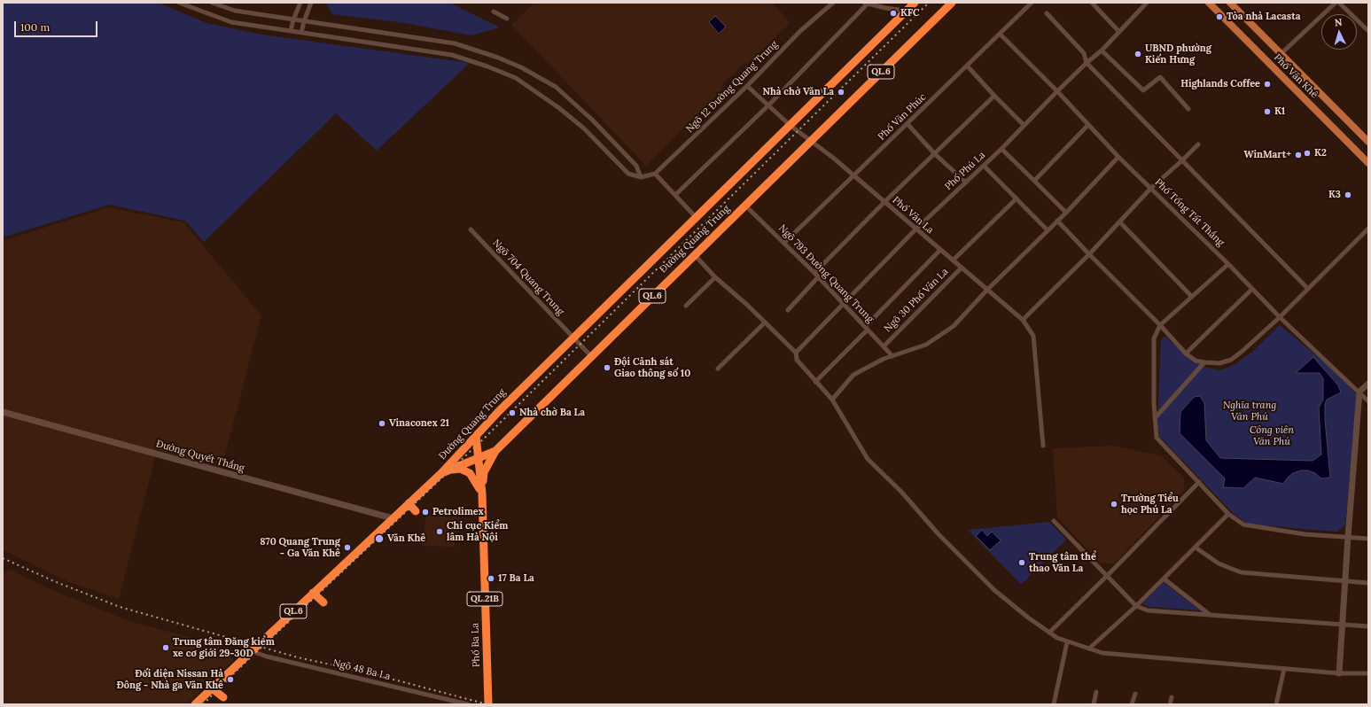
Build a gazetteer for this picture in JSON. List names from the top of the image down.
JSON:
{
  "streets": {
    "highway": [
      "QL.6",
      "Đường Quang Trung",
      "QL.21B",
      "Phố Ba La"
    ],
    "main road": ["Phố Văn Khê"],
    "street": [
      "Ngõ 12 Đường Quang Trung",
      "Phố Văn Phúc",
      "Phố Phú La",
      "Phố Tống Tất Thắng",
      "Phố Văn La",
      "Ngõ 793 Đường Quang Trung",
      "Ngõ 704 Quang Trung",
      "Ngõ 30 Phố Văn La",
      "Đường Quyết Thắng",
      "Ngõ 48 Ba La"
    ]
  },
  "crossings": [
    ["Ngõ 12 Đường Quang Trung", "Phố Văn La"],
    ["Phố Văn Phúc", "Phố Tống Tất Thắng"],
    ["Phố Văn Phúc", "Phố Văn La"],
    ["Phố Văn Phúc", "Ngõ 793 Đường Quang Trung"],
    ["Phố Phú La", "Phố Tống Tất Thắng"],
    ["Phố Phú La", "Phố Văn La"],
    ["Phố Phú La", "Ngõ 793 Đường Quang Trung"],
    ["Phố Văn La", "Đường Quang Trung"],
    ["Phố Văn La", "Ngõ 30 Phố Văn La"],
    ["Đường Quang Trung", "Ngõ 793 Đường Quang Trung"],
    ["Đường Quang Trung", "Ngõ 704 Quang Trung"],
    ["Đường Quang Trung", "Đường Quyết Thắng"],
    ["Đường Quang Trung", "Phố Ba La"],
    ["Đường Quang Trung", "Ngõ 48 Ba La"],
    ["Ngõ 793 Đường Quang Trung", "Ngõ 30 Phố Văn La"]
  ],
  "parks": ["Nghĩa trang Văn Phú", "Công viên Văn Phú"],
  "places": [
    "KFC",
    "Tòa nhà Lacasta",
    "UBND phường Kiến Hưng",
    "Highlands Coffee",
    "Nhà chờ Văn La",
    "K1",
    "K2",
    "WinMart+",
    "K3",
    "Đội Cảnh sát Giao thông số 10",
    "Nhà chờ Ba La",
    "Vinaconex 21",
    "Trường Tiểu học Phú La",
    "Petrolimex",
    "Chi cục Kiểm lâm Hà Nội",
    "Văn Khê",
    "870 Quang Trung - Ga Văn Khê",
    "Trung tâm thể thao Văn La",
    "17 Ba La",
    "Trung tâm Đăng kiểm xe cơ giới 29-30D",
    "Đối diện Nissan Hà Đông - Nhà ga Văn Khê"
  ],
  "scale_bar": "100 m",
  "north": "top"
}
